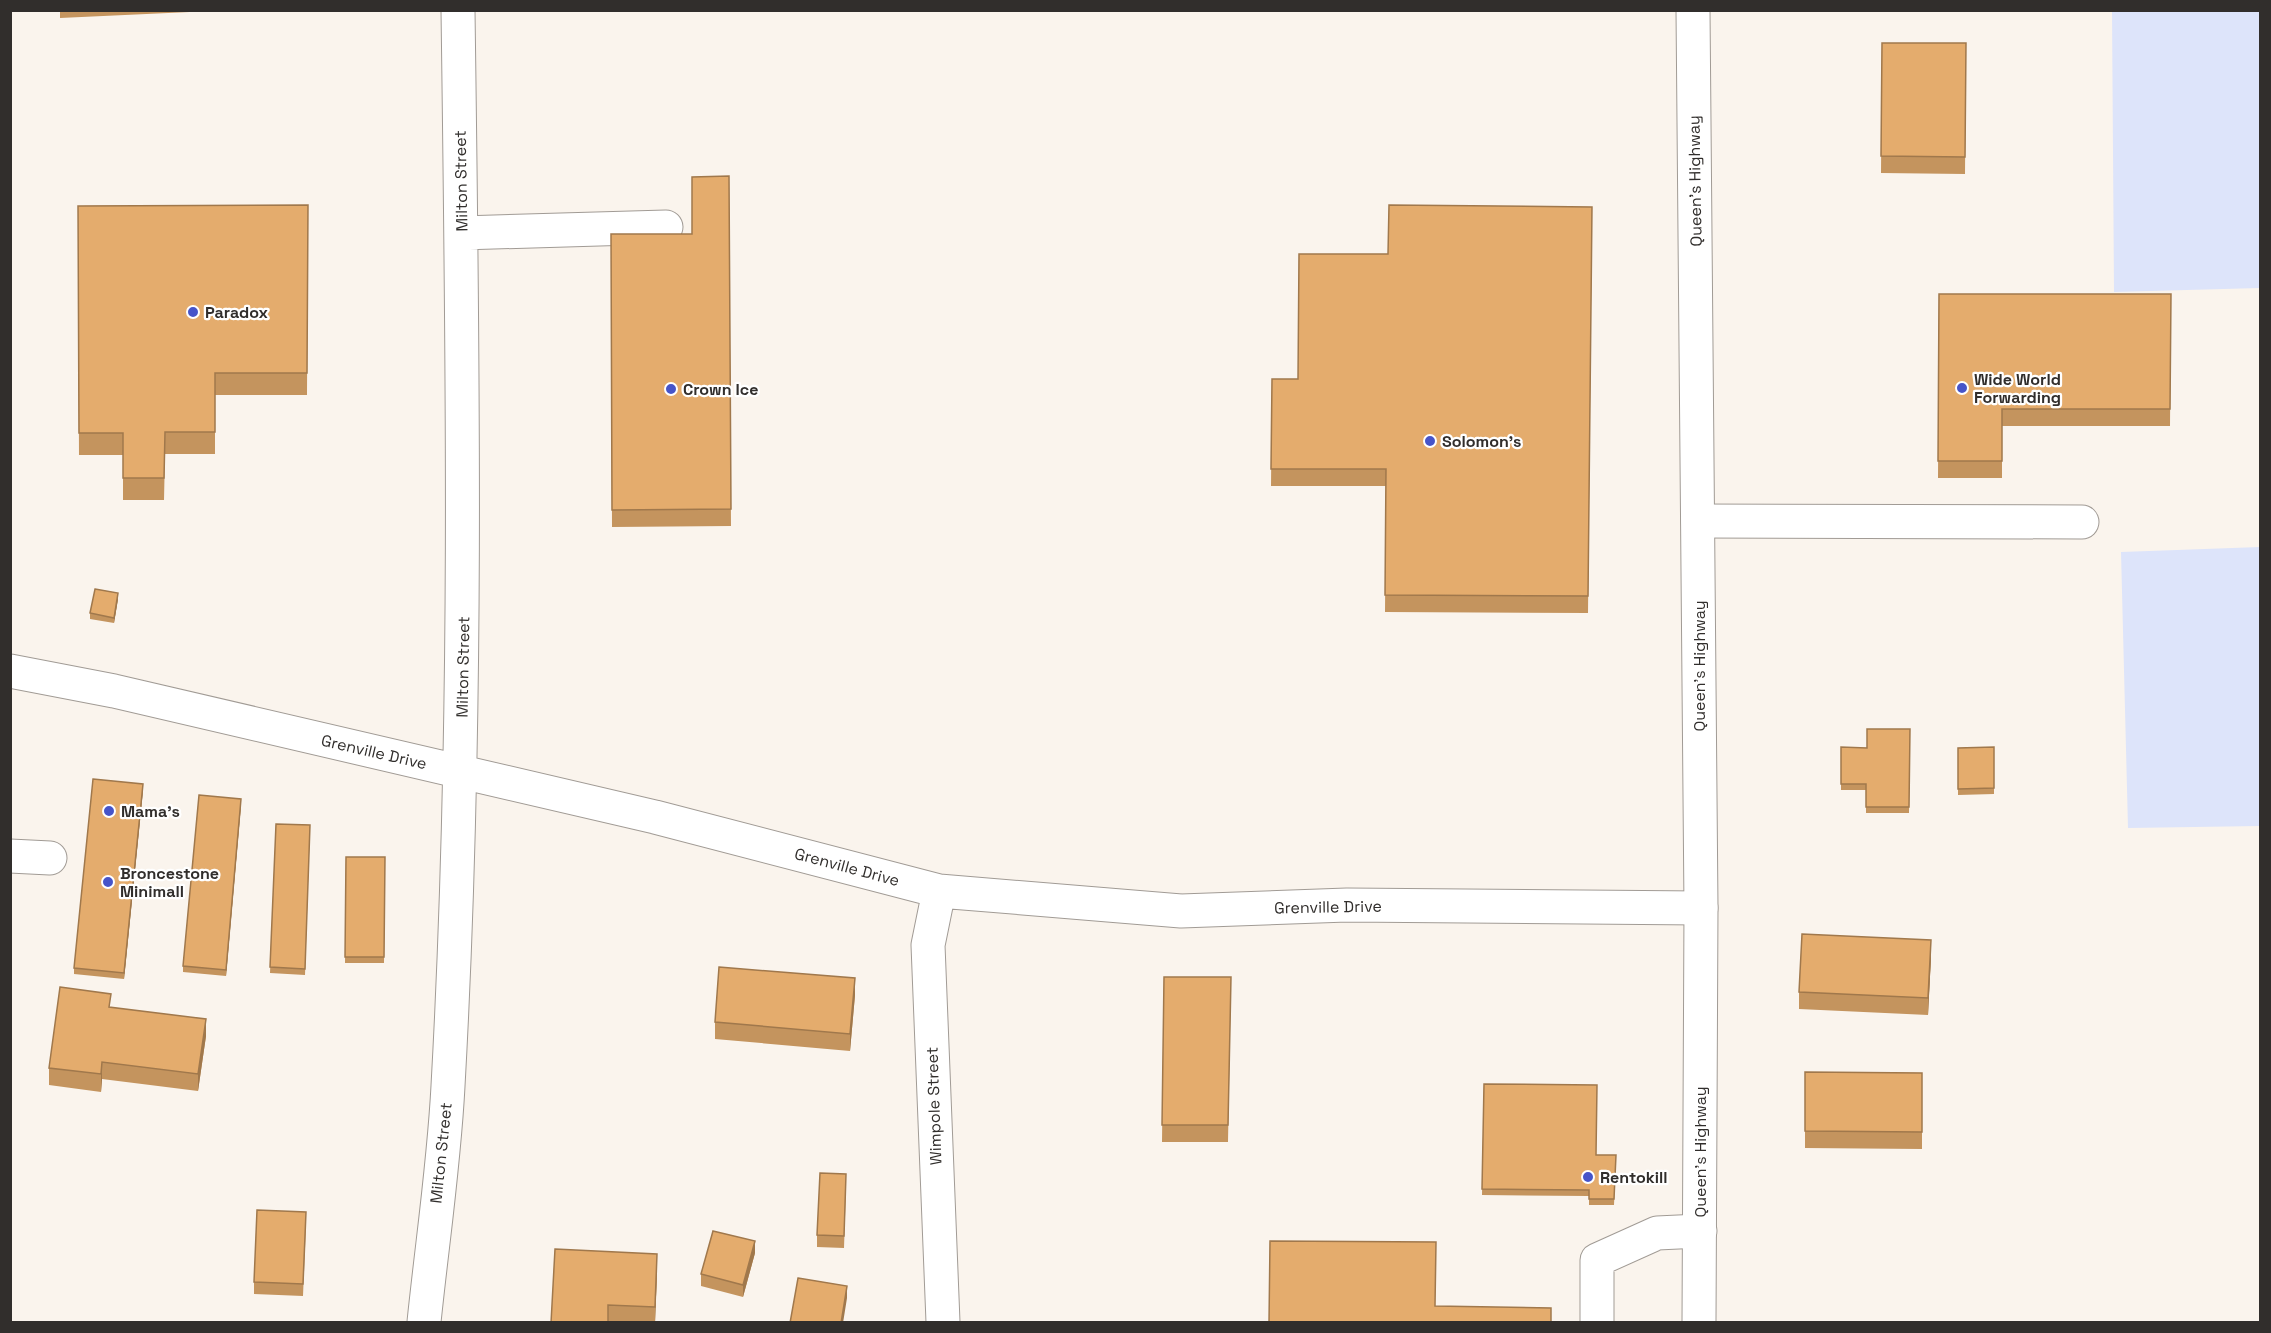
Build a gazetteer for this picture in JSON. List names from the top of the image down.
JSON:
{
  "streets": {
    "street": [
      "Milton Street",
      "Queen's Highway",
      "Grenville Drive",
      "Wimpole Street"
    ]
  },
  "crossings": [
    ["Milton Street", "Grenville Drive"],
    ["Queen's Highway", "Grenville Drive"],
    ["Grenville Drive", "Wimpole Street"]
  ],
  "places": [
    "Paradox",
    "Wide World Forwarding",
    "Crown Ice",
    "Solomon's",
    "Mama's",
    "Broncestone Minimall",
    "Rentokill"
  ]
}
